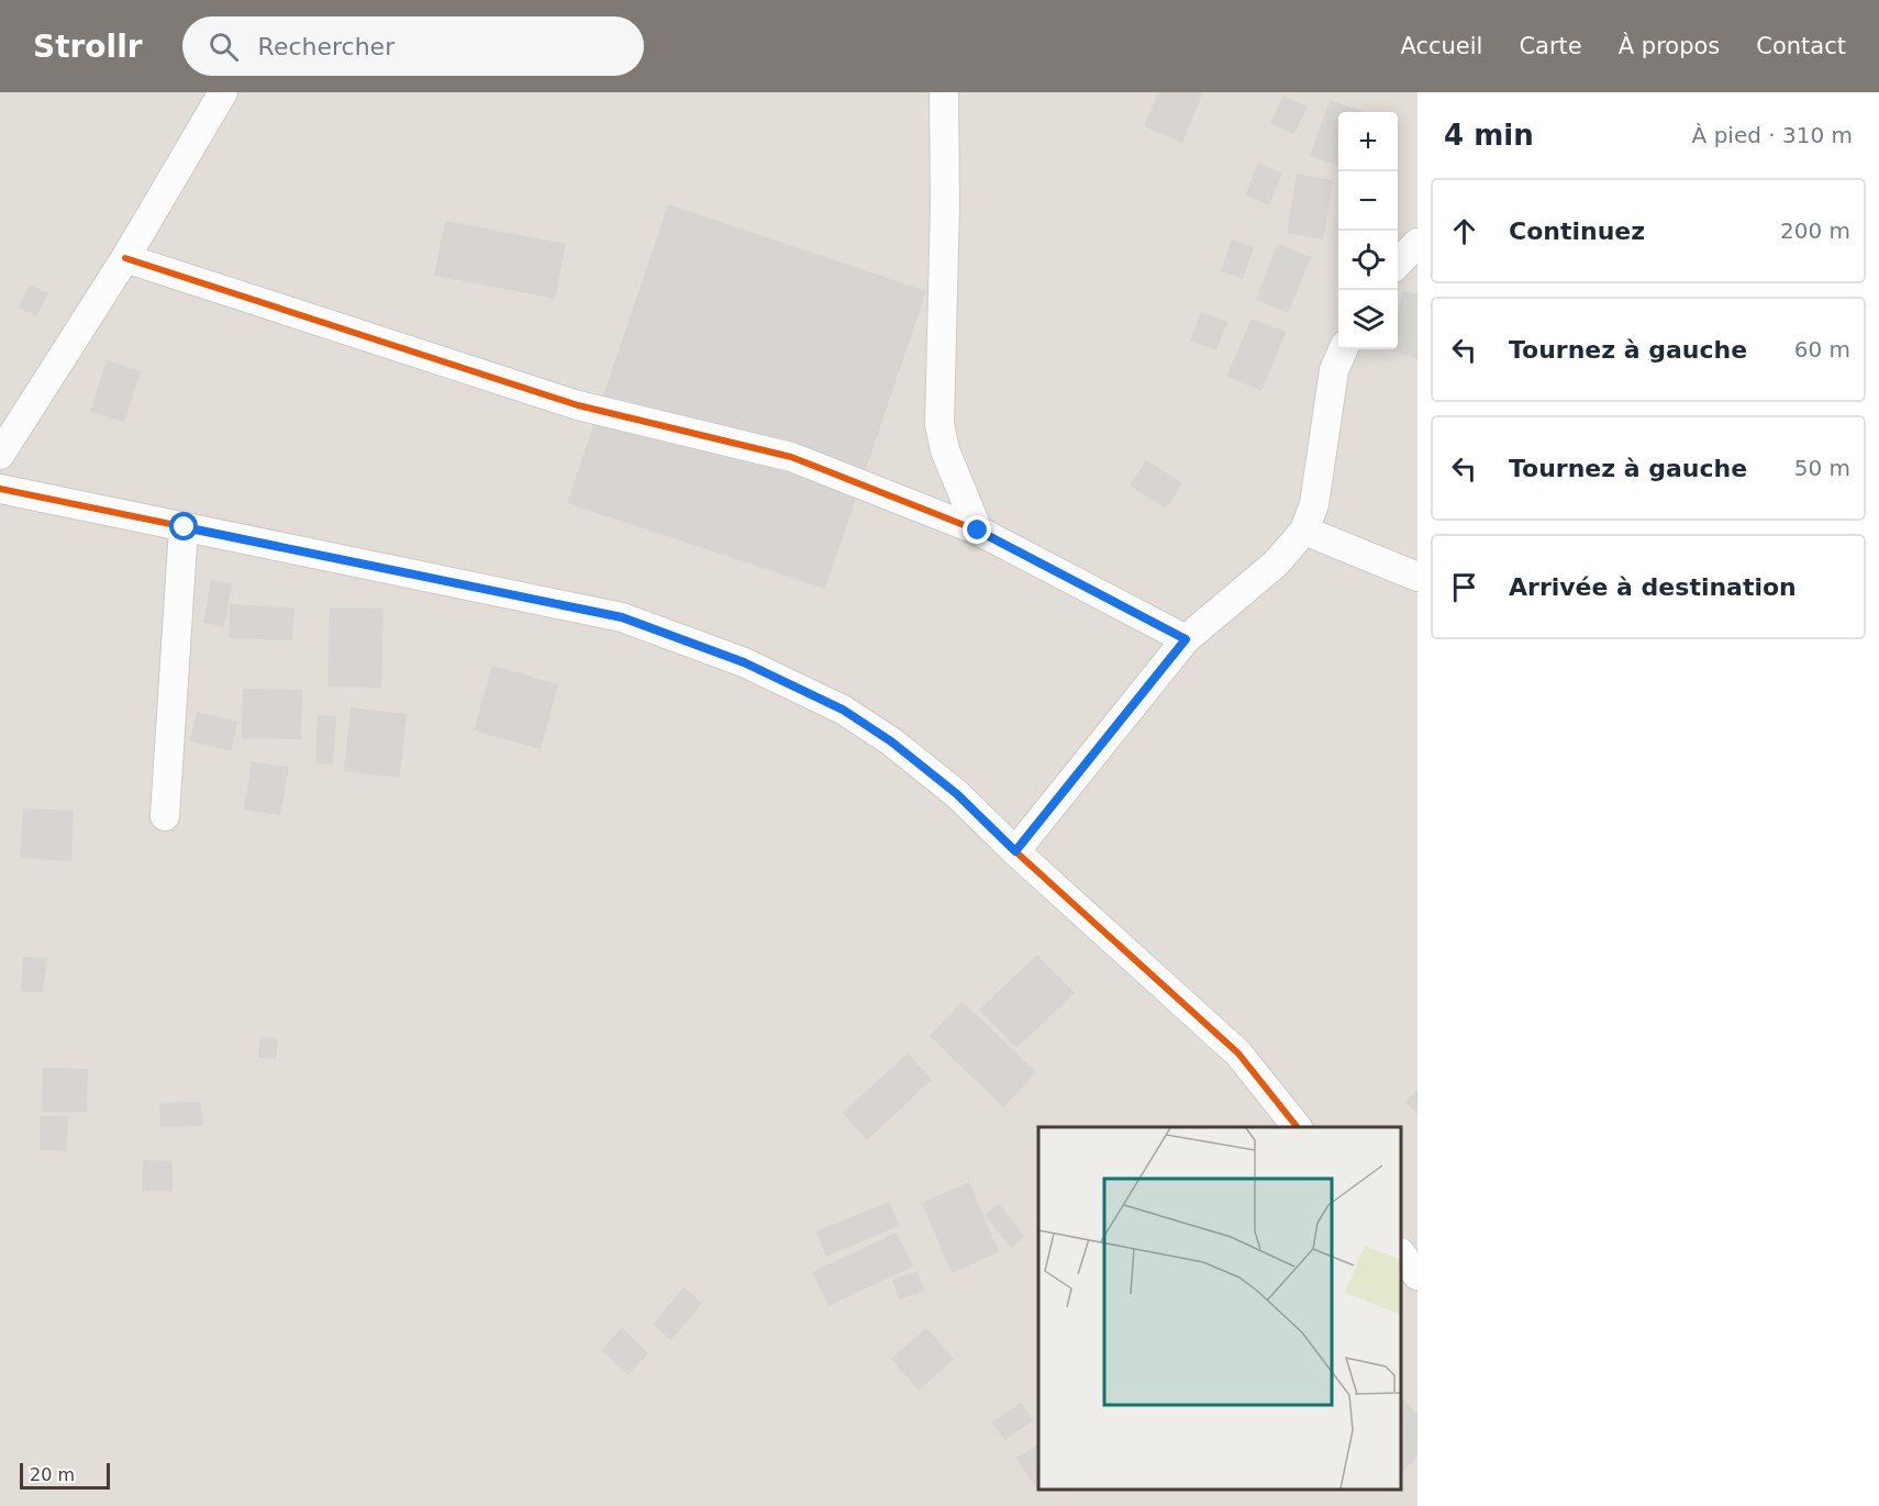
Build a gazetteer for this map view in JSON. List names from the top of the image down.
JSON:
{
  "scale_bar": "20 m",
  "page": {
    "header": "Strollr",
    "search": "Rechercher",
    "nav": [
      "Accueil",
      "Carte",
      "À propos",
      "Contact"
    ],
    "heading": ["4 min", "À pied · 310 m"],
    "map_buttons": ["+", "−"],
    "list": [
      ["Continuez", "200 m"],
      ["Tournez à gauche", "60 m"],
      ["Tournez à gauche", "50 m"],
      "Arrivée à destination"
    ],
    "scale": "20 m"
  }
}
